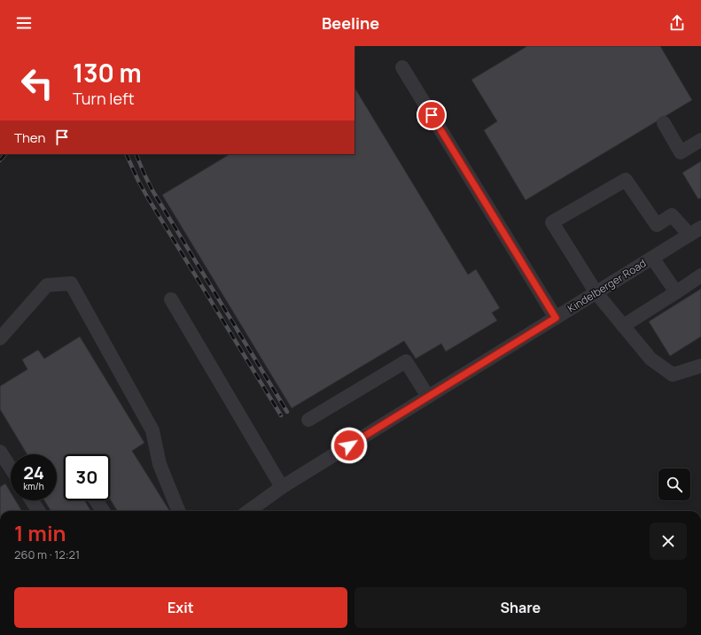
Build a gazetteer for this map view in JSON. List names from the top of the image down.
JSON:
{
  "streets": {
    "street": ["Kindelberger Road"]
  },
  "page": {
    "header": "Beeline",
    "turn": ["130 m", "Turn left"],
    "then": "Then",
    "speed": "24 km/h",
    "limit": "30",
    "heading": ["1 min", "260 m · 12:21"],
    "buttons": ["Exit", "Share"]
  }
}
